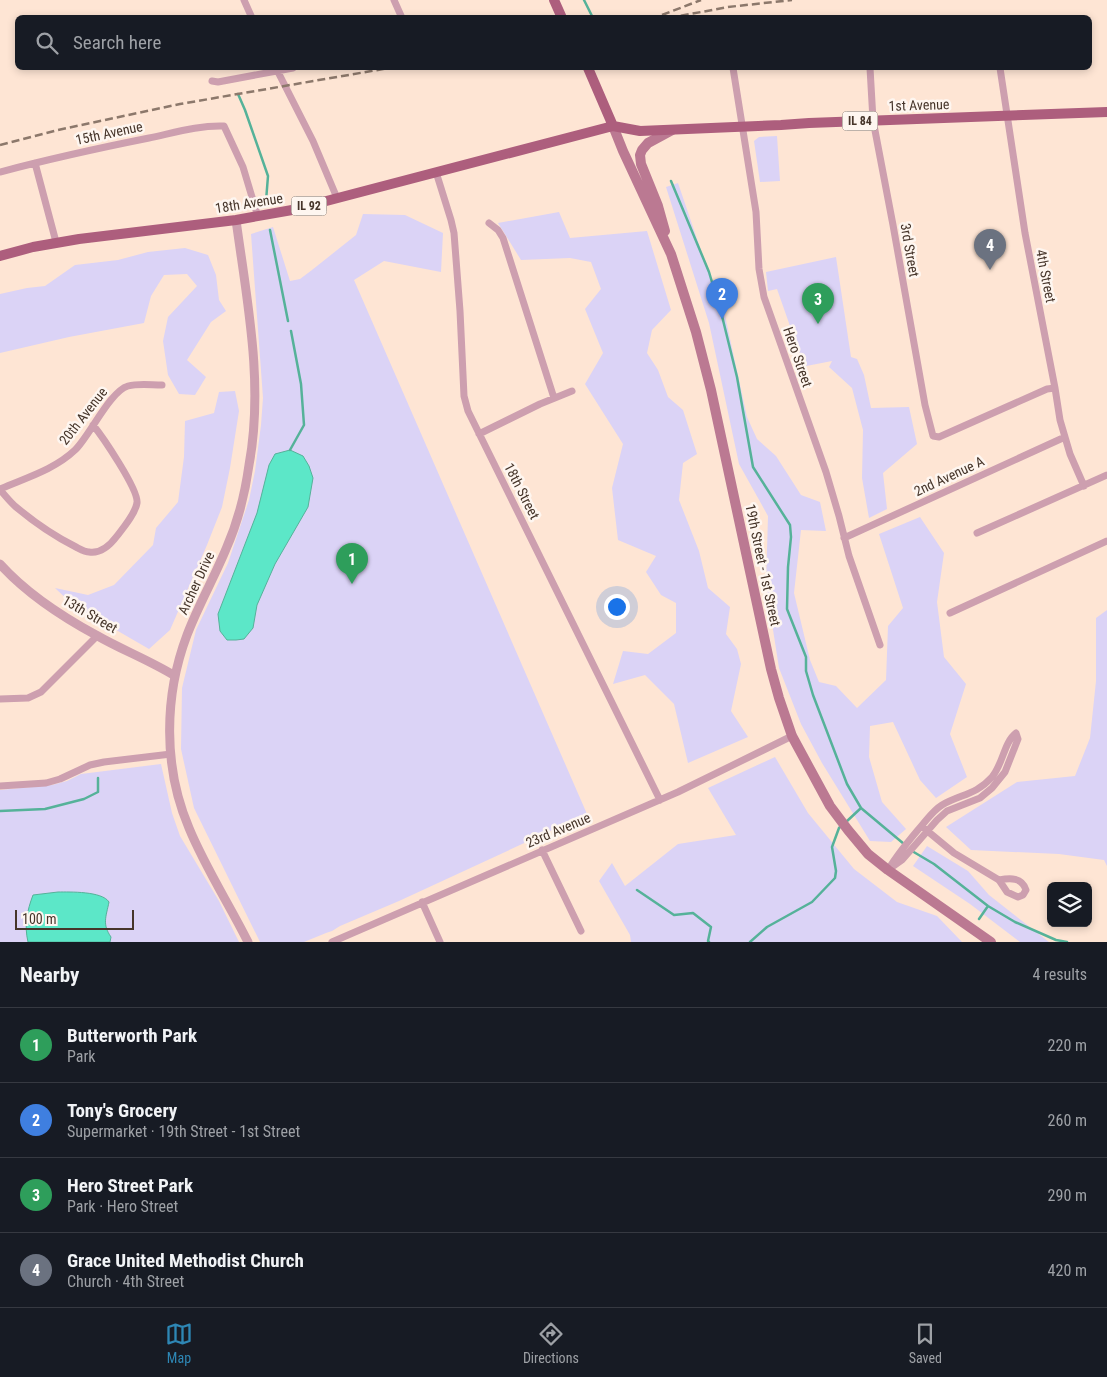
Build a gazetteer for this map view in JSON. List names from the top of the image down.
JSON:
{
  "streets": {
    "main road": [
      "1st Avenue",
      "IL 84",
      "18th Avenue",
      "IL 92",
      "19th Street - 1st Street"
    ],
    "street": [
      "15th Avenue",
      "3rd Street",
      "4th Street",
      "Hero Street",
      "20th Avenue",
      "2nd Avenue A",
      "18th Street",
      "Archer Drive",
      "13th Street",
      "23rd Avenue"
    ]
  },
  "crossings": [
    ["1st Avenue", "18th Avenue"],
    ["1st Avenue", "3rd Street"],
    ["1st Avenue", "4th Street"],
    ["1st Avenue", "Hero Street"],
    ["1st Avenue", "19th Street - 1st Street"],
    ["15th Avenue", "18th Avenue"],
    ["18th Avenue", "18th Street"],
    ["18th Avenue", "19th Street - 1st Street"],
    ["18th Avenue", "Archer Drive"],
    ["3rd Street", "4th Street"],
    ["4th Street", "2nd Avenue A"],
    ["Hero Street", "2nd Avenue A"],
    ["18th Street", "23rd Avenue"],
    ["19th Street - 1st Street", "23rd Avenue"],
    ["Archer Drive", "13th Street"]
  ],
  "scale_bar": "100 m",
  "page": {
    "search": "Search here",
    "pins": [
      "4",
      "2",
      "3",
      "1"
    ],
    "scale": "100 m",
    "heading": ["Nearby", "4 results"],
    "list": [
      {
        "mark": "1",
        "name": "Butterworth Park",
        "note": "Park",
        "value": "220 m"
      },
      {
        "mark": "2",
        "name": "Tony's Grocery",
        "note": "Supermarket · 19th Street - 1st Street",
        "value": "260 m"
      },
      {
        "mark": "3",
        "name": "Hero Street Park",
        "note": "Park · Hero Street",
        "value": "290 m"
      },
      {
        "mark": "4",
        "name": "Grace United Methodist Church",
        "note": "Church · 4th Street",
        "value": "420 m"
      }
    ],
    "nav": ["Map", "Directions", "Saved"]
  }
}
